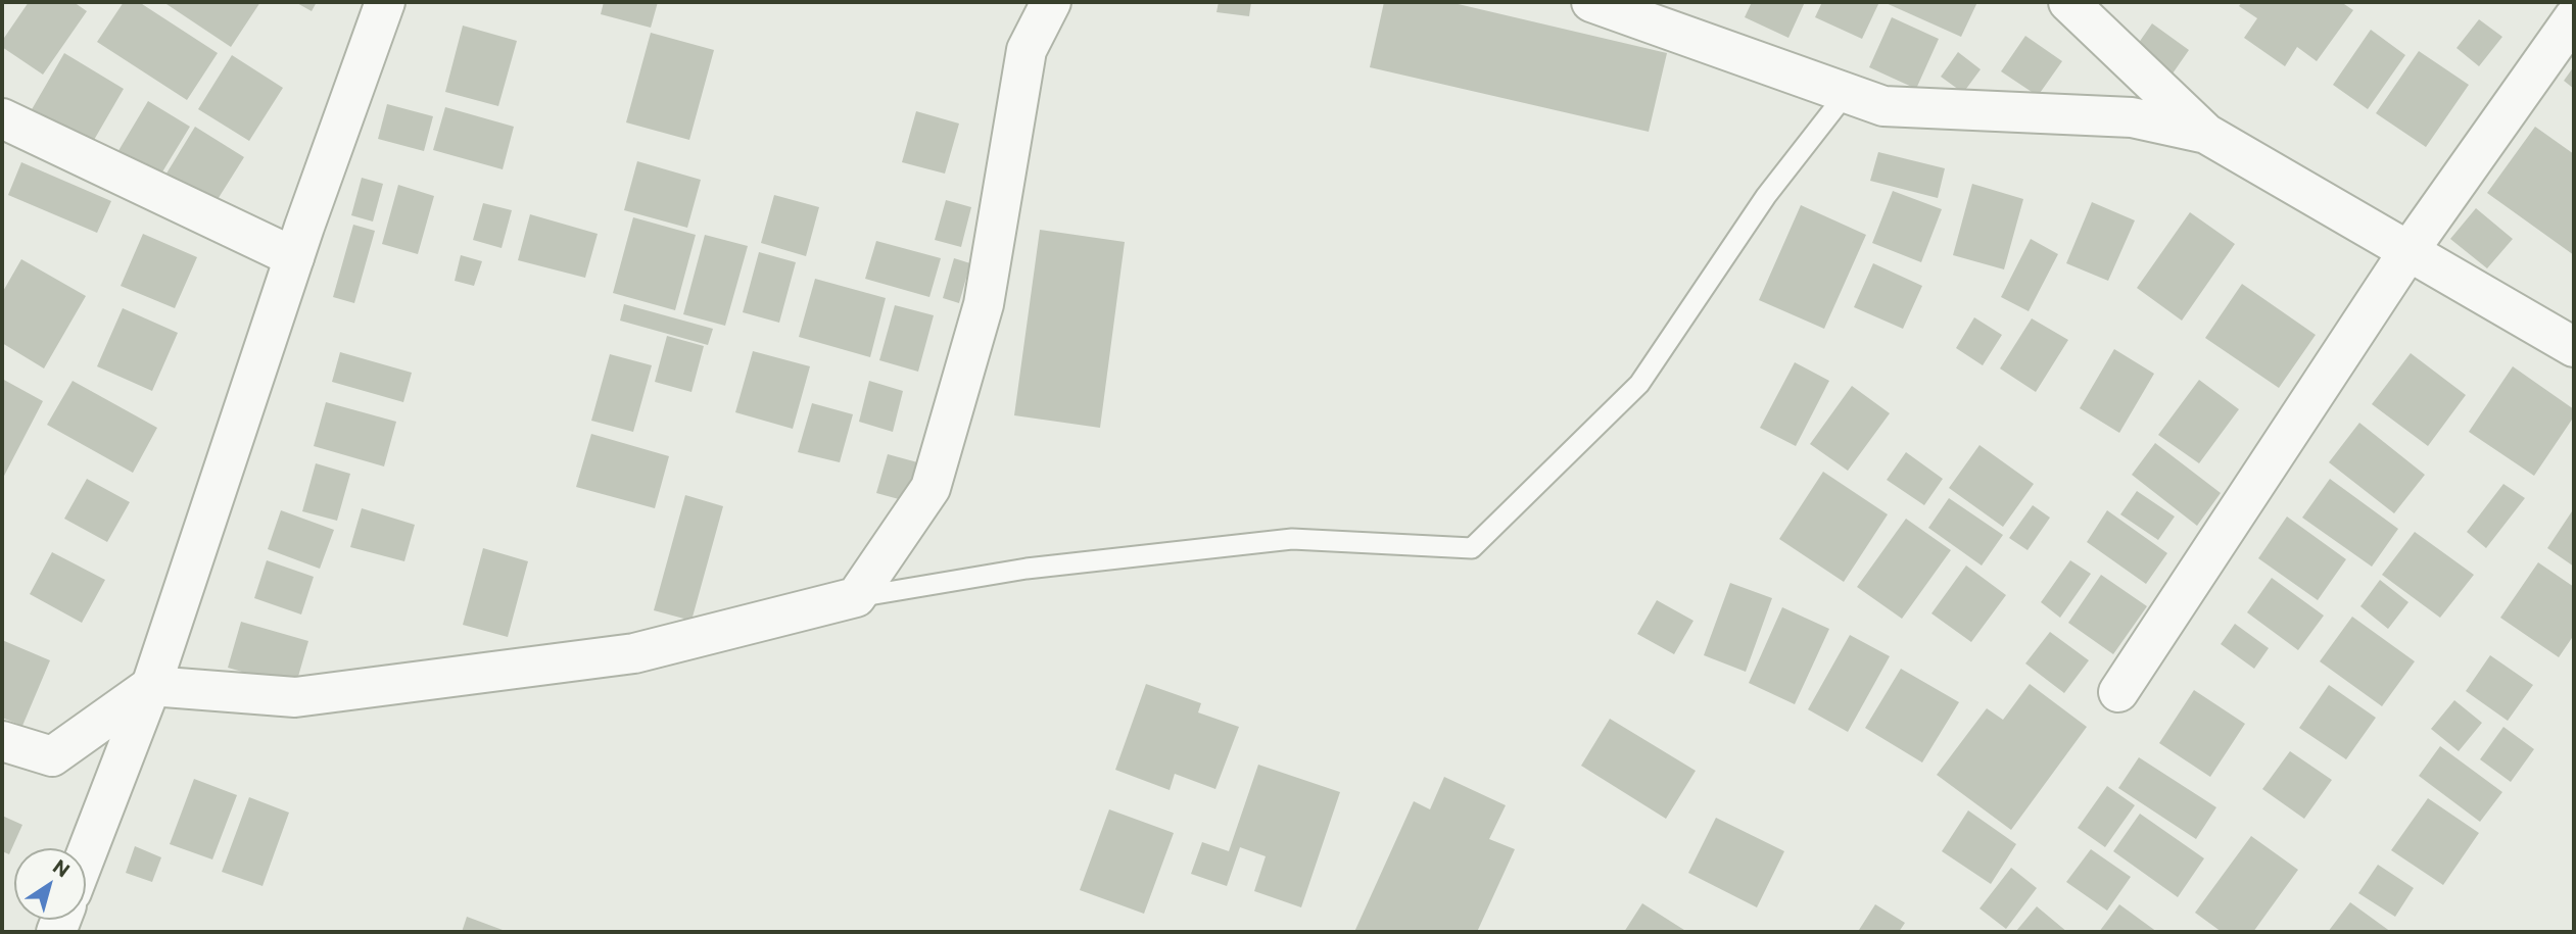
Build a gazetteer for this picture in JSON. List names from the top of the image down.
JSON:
{
  "north": "top right"
}
